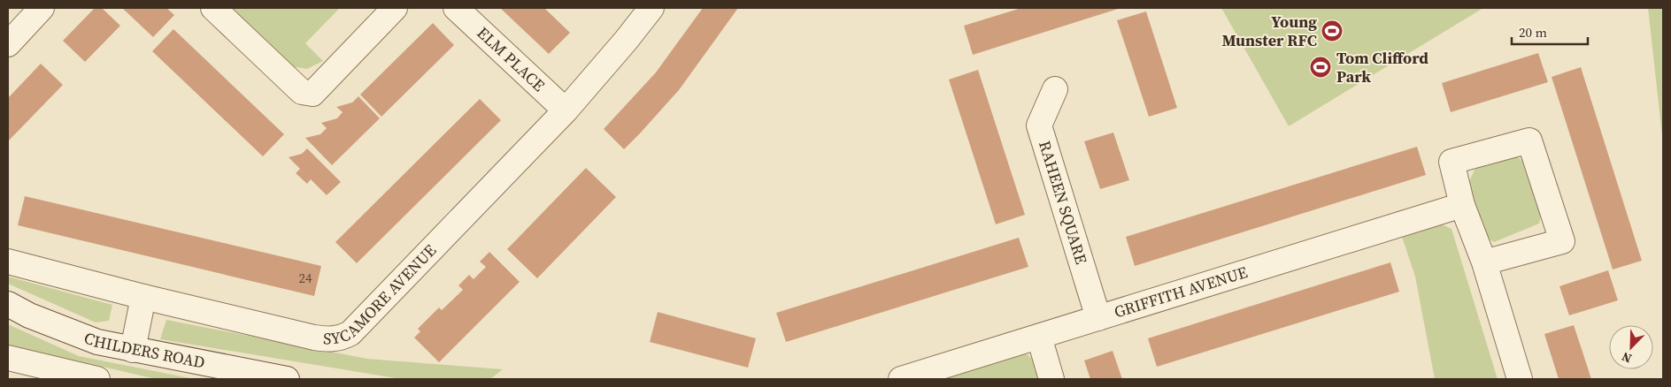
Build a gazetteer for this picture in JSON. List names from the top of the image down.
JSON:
{
  "streets": {
    "street": [
      "ELM PLACE",
      "RAHEEN SQUARE",
      "SYCAMORE AVENUE",
      "GRIFFITH AVENUE",
      "CHILDERS ROAD"
    ]
  },
  "crossings": [
    ["ELM PLACE", "SYCAMORE AVENUE"],
    ["RAHEEN SQUARE", "GRIFFITH AVENUE"]
  ],
  "places": {
    "sports": ["Young Munster RFC", "Tom Clifford Park"]
  },
  "house_numbers": ["24"],
  "scale_bar": "20 m",
  "north": "bottom left"
}
